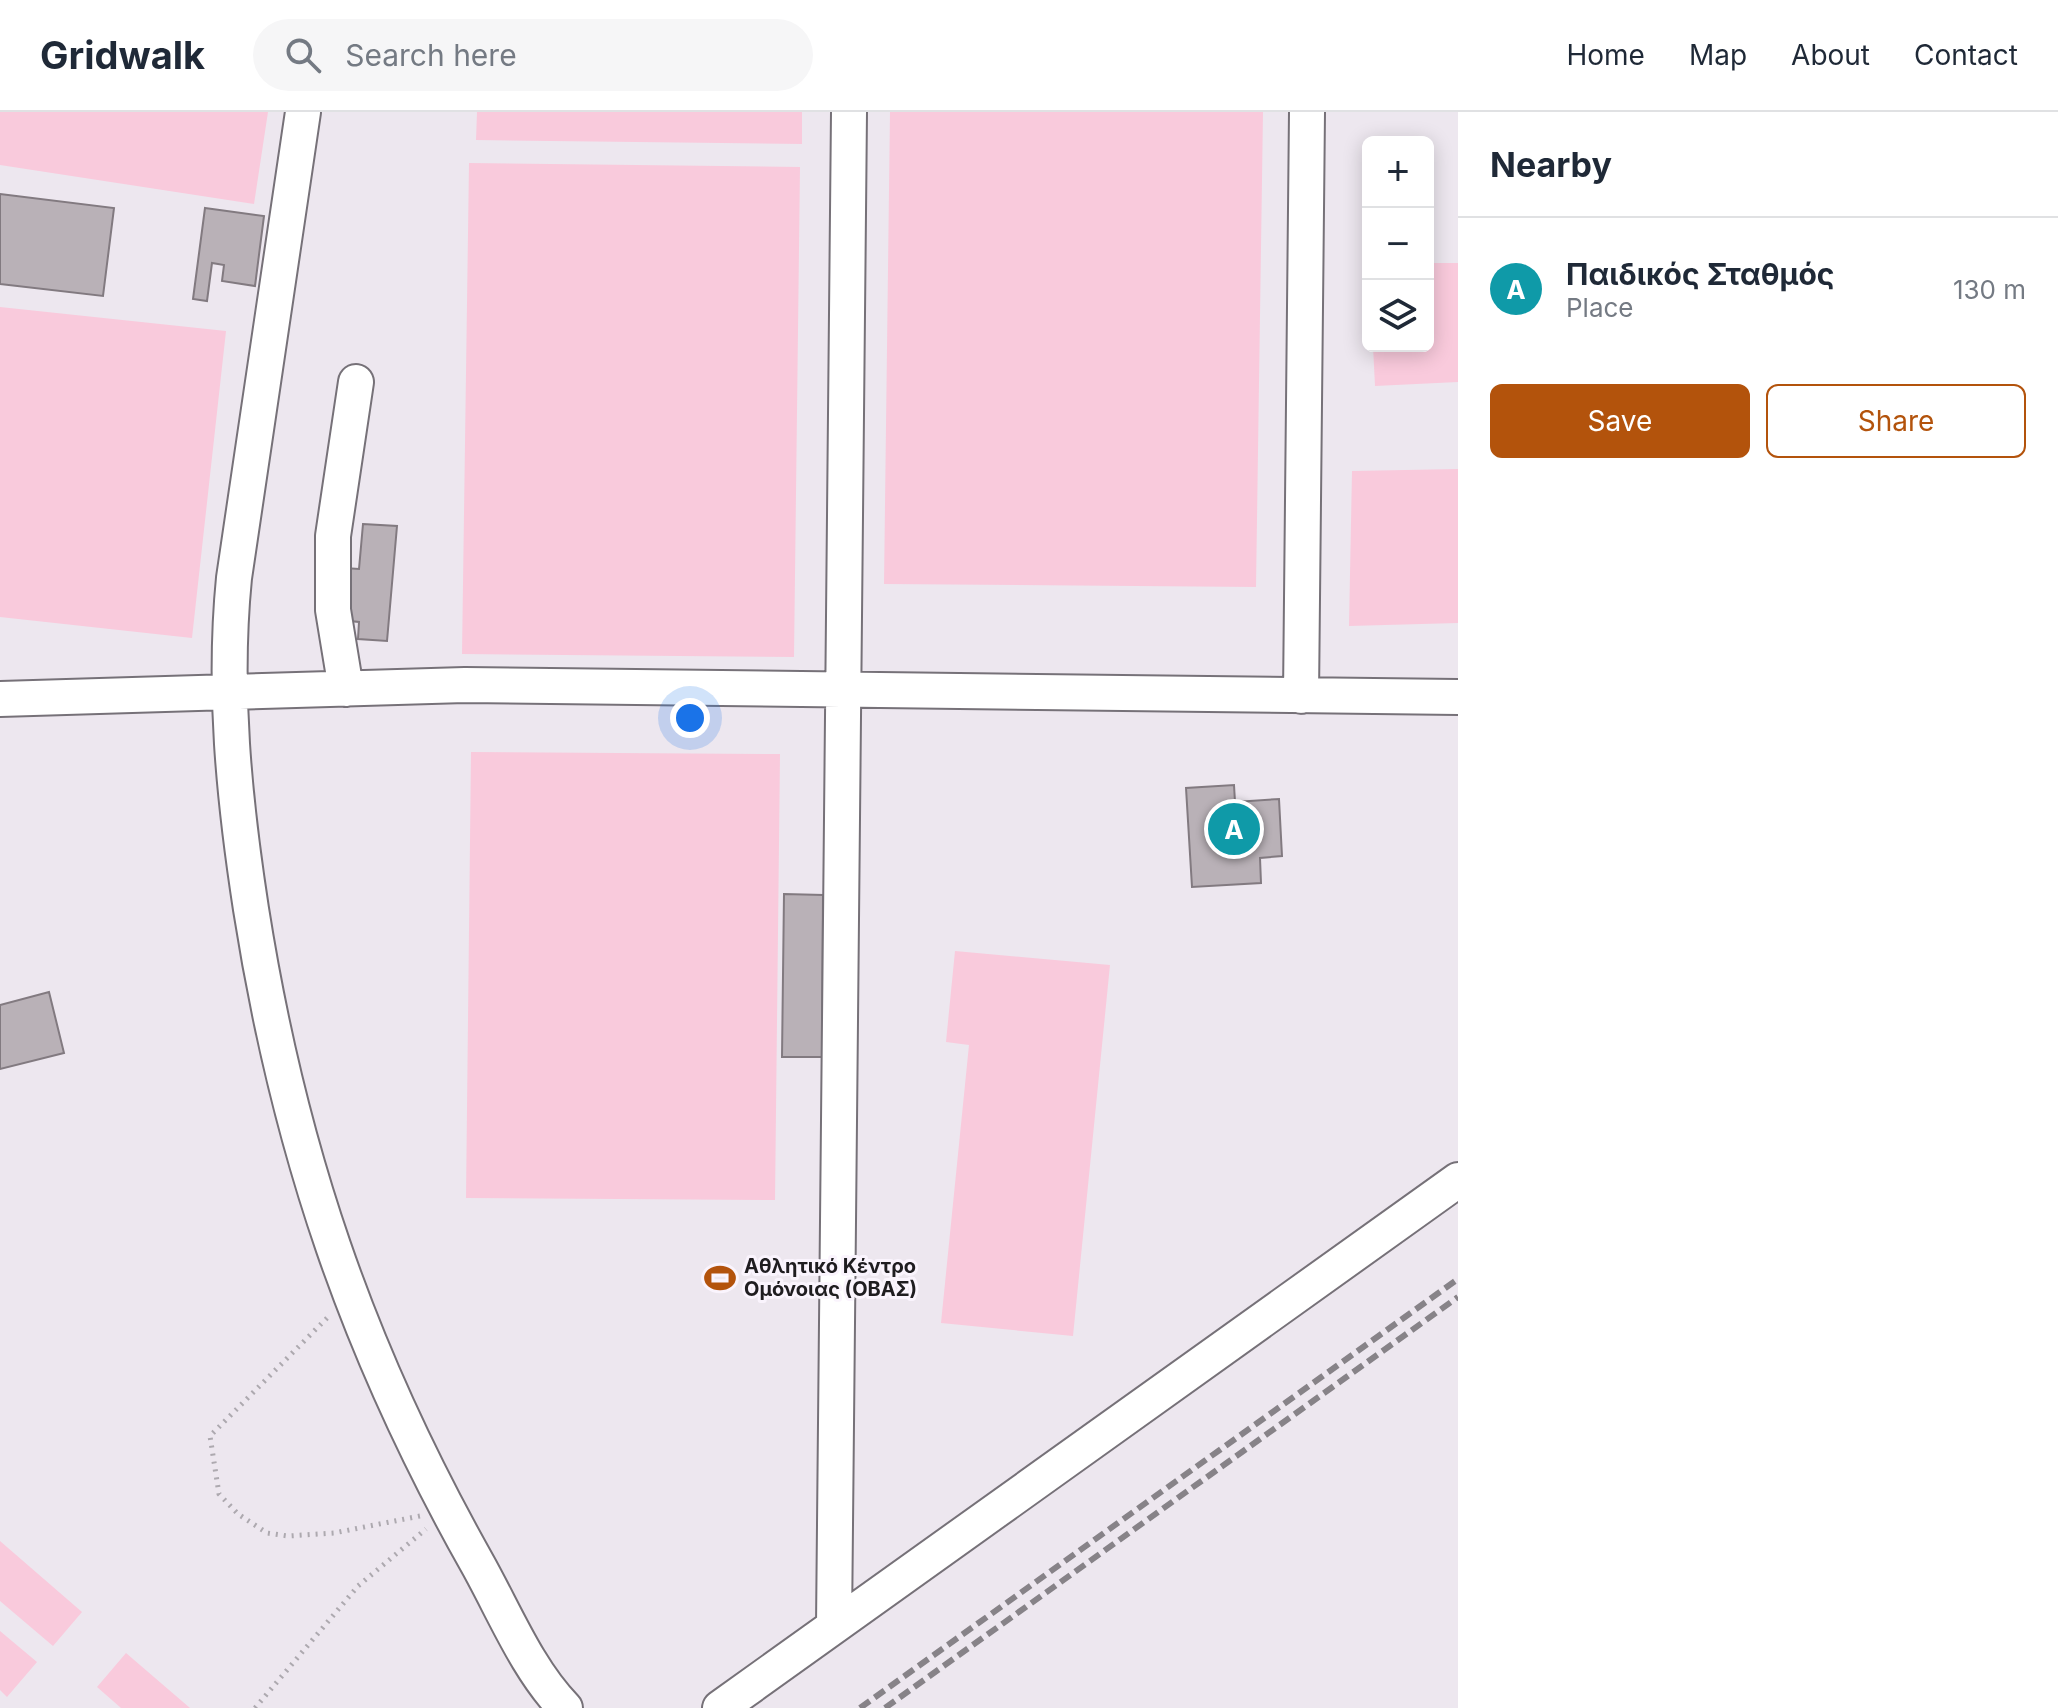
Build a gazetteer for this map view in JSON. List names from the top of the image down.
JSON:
{
  "places": {
    "sports": ["Αθλητικό Κέντρο Ομόνοιας (ΟΒΑΣ)"]
  },
  "page": {
    "header": "Gridwalk",
    "search": "Search here",
    "nav": [
      "Home",
      "Map",
      "About",
      "Contact"
    ],
    "heading": "Nearby",
    "map_buttons": ["+", "−"],
    "list": [
      {
        "mark": "A",
        "name": "Παιδικός Σταθμός",
        "note": "Place",
        "value": "130 m"
      }
    ],
    "buttons": ["Save", "Share"],
    "pins": "A"
  }
}
